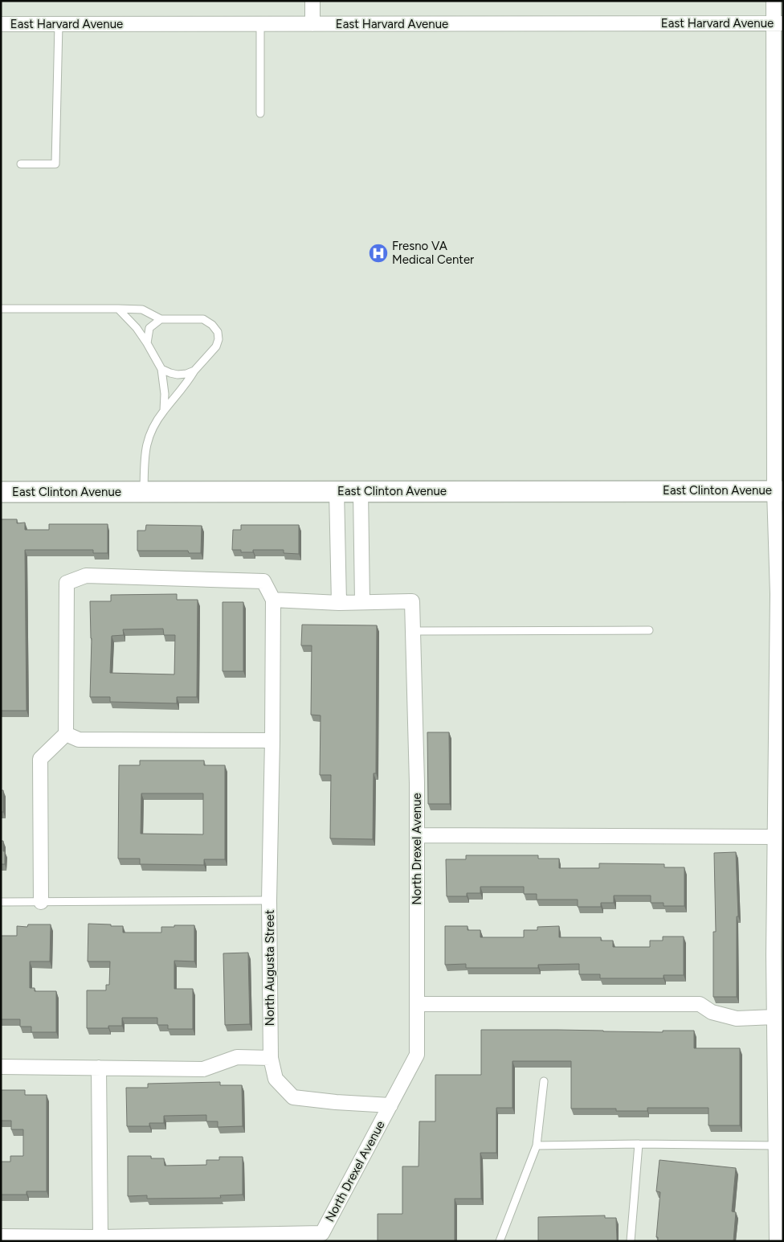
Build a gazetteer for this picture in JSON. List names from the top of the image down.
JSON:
{
  "streets": {
    "main road": ["East Clinton Avenue"],
    "street": ["East Harvard Avenue", "North Drexel Avenue", "North Augusta Street"]
  },
  "crossings": [
    ["North Drexel Avenue", "North Augusta Street"]
  ],
  "places": {
    "hospital": ["Fresno VA Medical Center"]
  }
}
